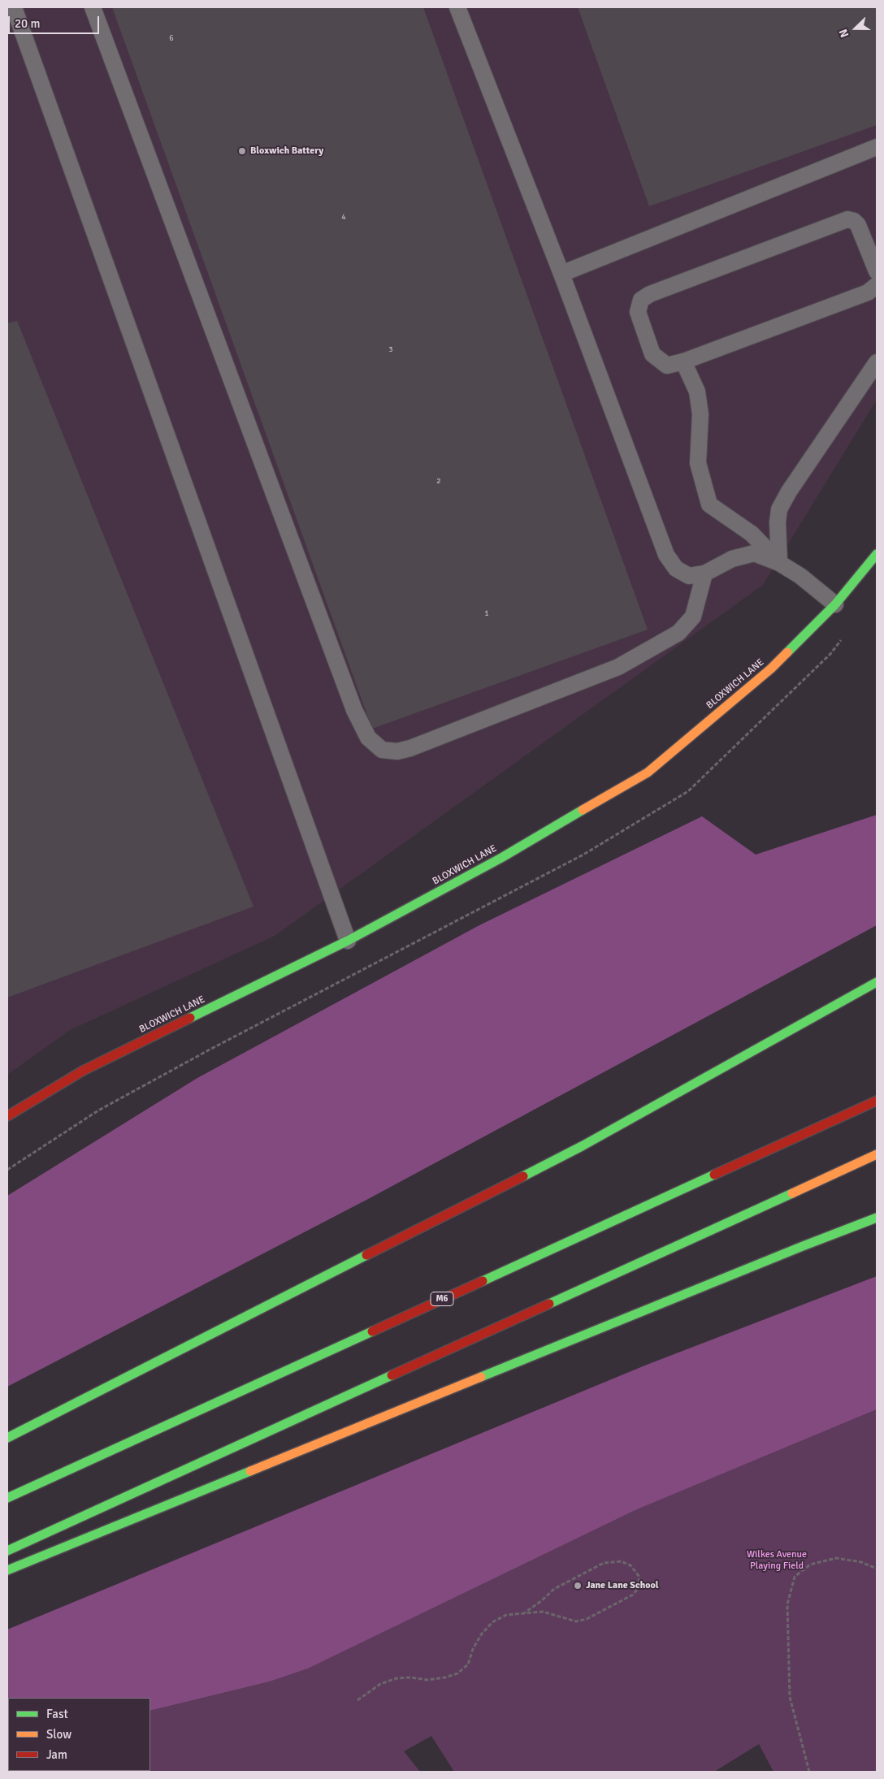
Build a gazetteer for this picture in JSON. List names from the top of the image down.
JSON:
{
  "streets": {
    "main road": ["BLOXWICH LANE", "M6"]
  },
  "parks": ["Wilkes Avenue Playing Field"],
  "places": ["Bloxwich Battery", "Jane Lane School"],
  "house_numbers": [
    "6",
    "4",
    "3",
    "2",
    "1"
  ],
  "legend": ["Fast", "Slow", "Jam"],
  "scale_bar": "20 m",
  "north": "left"
}
